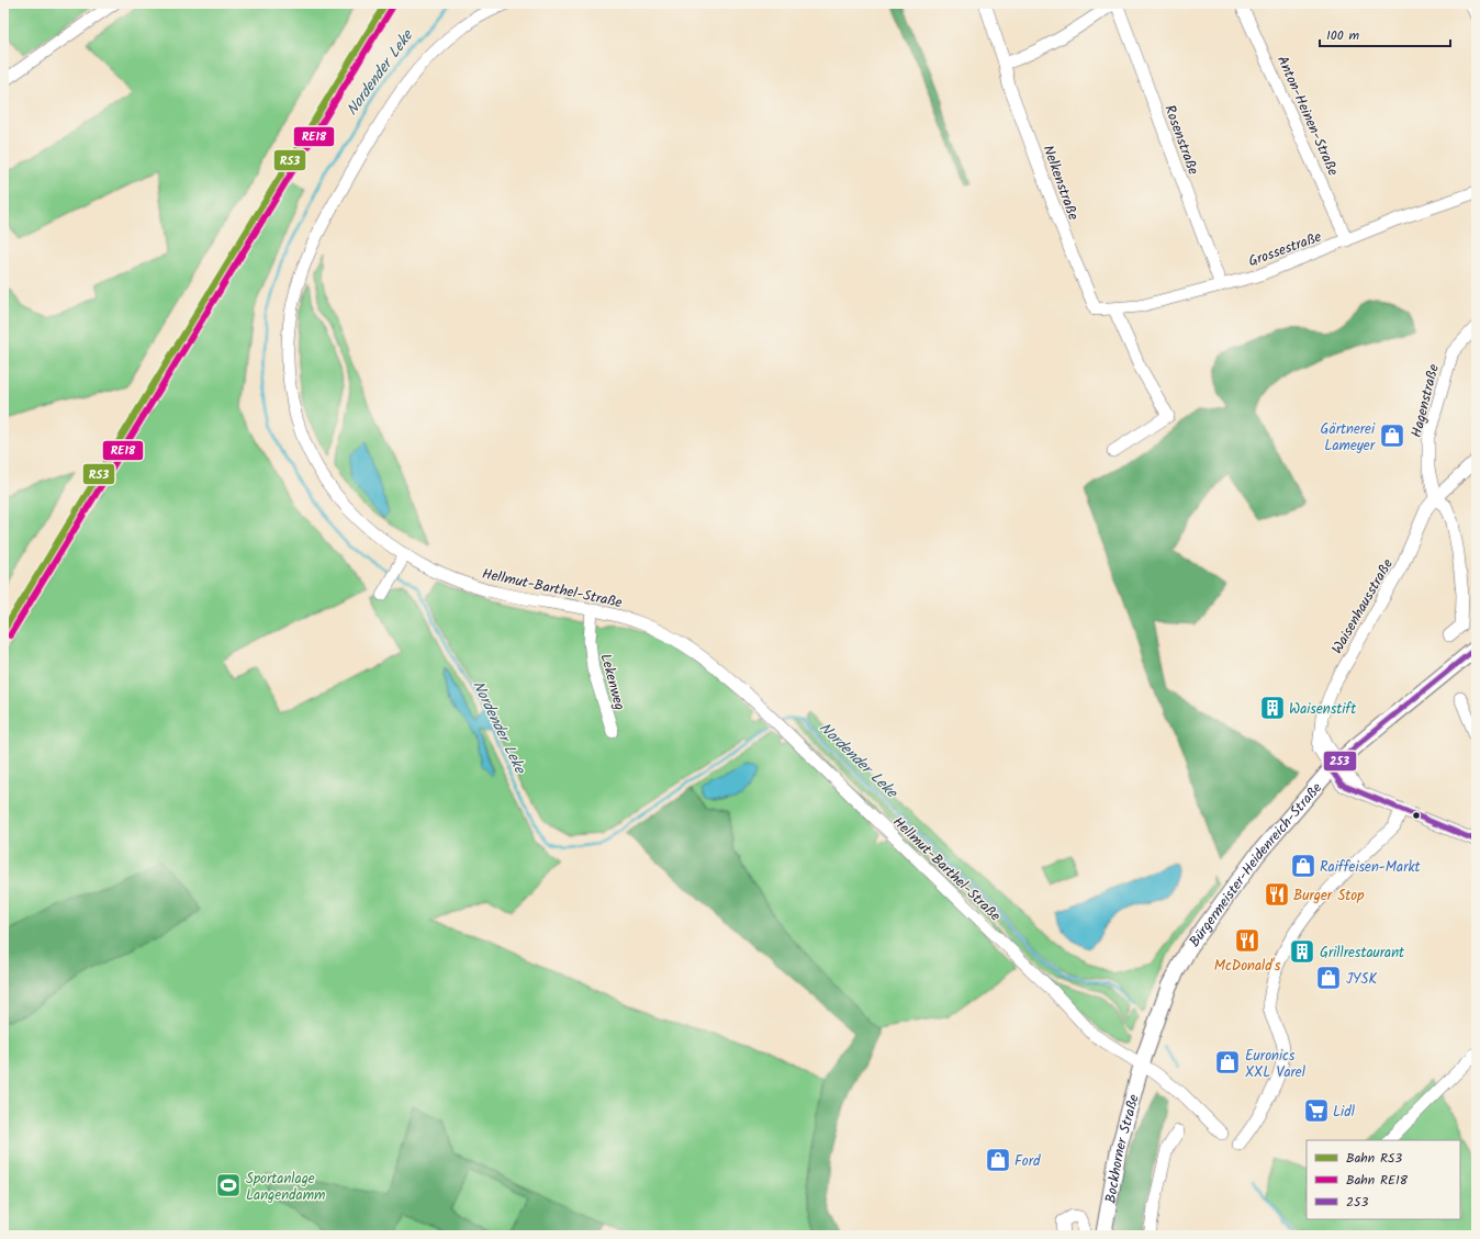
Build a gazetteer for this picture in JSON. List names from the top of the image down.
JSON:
{
  "streets": {
    "main road": ["Bürgermeister-Heidenreich-Straße", "Bockhorner Straße"],
    "street": [
      "Anton-Heinen-Straße",
      "Rosenstraße",
      "Nelkenstraße",
      "Grossestraße",
      "Hagenstraße",
      "Hellmut-Barthel-Straße",
      "Waisenhausstraße",
      "Lekenweg"
    ]
  },
  "crossings": [
    ["Anton-Heinen-Straße", "Grossestraße"],
    ["Rosenstraße", "Grossestraße"],
    ["Nelkenstraße", "Grossestraße"],
    ["Hagenstraße", "Waisenhausstraße"],
    ["Hellmut-Barthel-Straße", "Lekenweg"],
    ["Hellmut-Barthel-Straße", "Bürgermeister-Heidenreich-Straße"],
    ["Hellmut-Barthel-Straße", "Bockhorner Straße"],
    ["Waisenhausstraße", "Bürgermeister-Heidenreich-Straße"],
    ["Bürgermeister-Heidenreich-Straße", "Bockhorner Straße"]
  ],
  "water": ["Nordender Leke"],
  "places": {
    "shop": [
      "Gärtnerei Lameyer",
      "Raiffeisen-Markt",
      "JYSK",
      "Euronics XXL Varel",
      "Ford"
    ],
    "building": ["Waisenstift", "Grillrestaurant"],
    "restaurant": ["Burger Stop", "McDonald's"],
    "supermarket": ["Lidl"],
    "sports": ["Sportanlage Langendamm"]
  },
  "lines": ["rail line RS3", "rail line RE18", "transit line 253"],
  "legend": ["Bahn RS3", "Bahn RE18", "253"],
  "scale_bar": "100 m"
}
